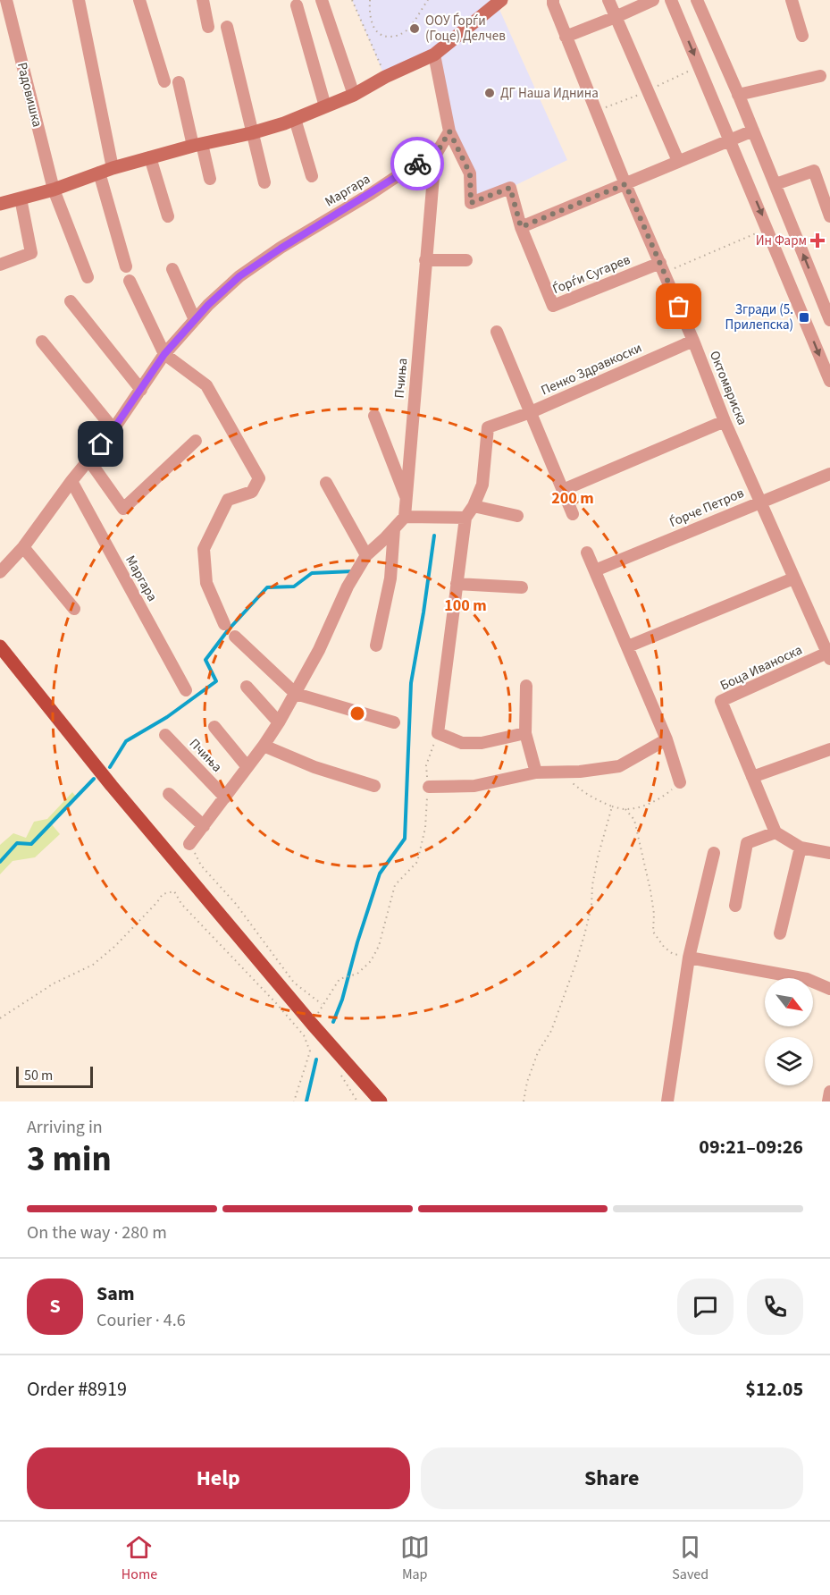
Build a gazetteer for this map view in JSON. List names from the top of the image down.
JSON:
{
  "streets": {
    "street": [
      "Радовишка",
      "Маргара",
      "Ѓорѓи Сугарев",
      "Пенко Здравкоски",
      "Пчиња",
      "Октомвриска",
      "Ѓорче Петров",
      "Боца Иваноска"
    ]
  },
  "crossings": [
    ["Маргара", "Пчиња"],
    ["Ѓорѓи Сугарев", "Октомвриска"],
    ["Пенко Здравкоски", "Октомвриска"],
    ["Октомвриска", "Ѓорче Петров"],
    ["Октомвриска", "Боца Иваноска"]
  ],
  "places": {
    "other": ["ООУ Ѓорѓи (Гоце) Делчев", "ДГ Наша Иднина"],
    "health": ["Ин Фарм"],
    "transit": ["Згради (5. Прилепска)"]
  },
  "scale_bar": "50 m",
  "north": "bottom right",
  "page": {
    "scale": "50 m",
    "heading": ["3 min", "Arriving in", "09:21–09:26"],
    "panel": [
      "Sam",
      "Courier · 4.6",
      "Order #8919",
      "$12.05"
    ],
    "bar": "On the way · 280 m",
    "round": "S",
    "buttons": ["Help", "Share"],
    "tabs": ["Home", "Map", "Saved"]
  },
  "rings": ["200 m", "100 m"]
}
